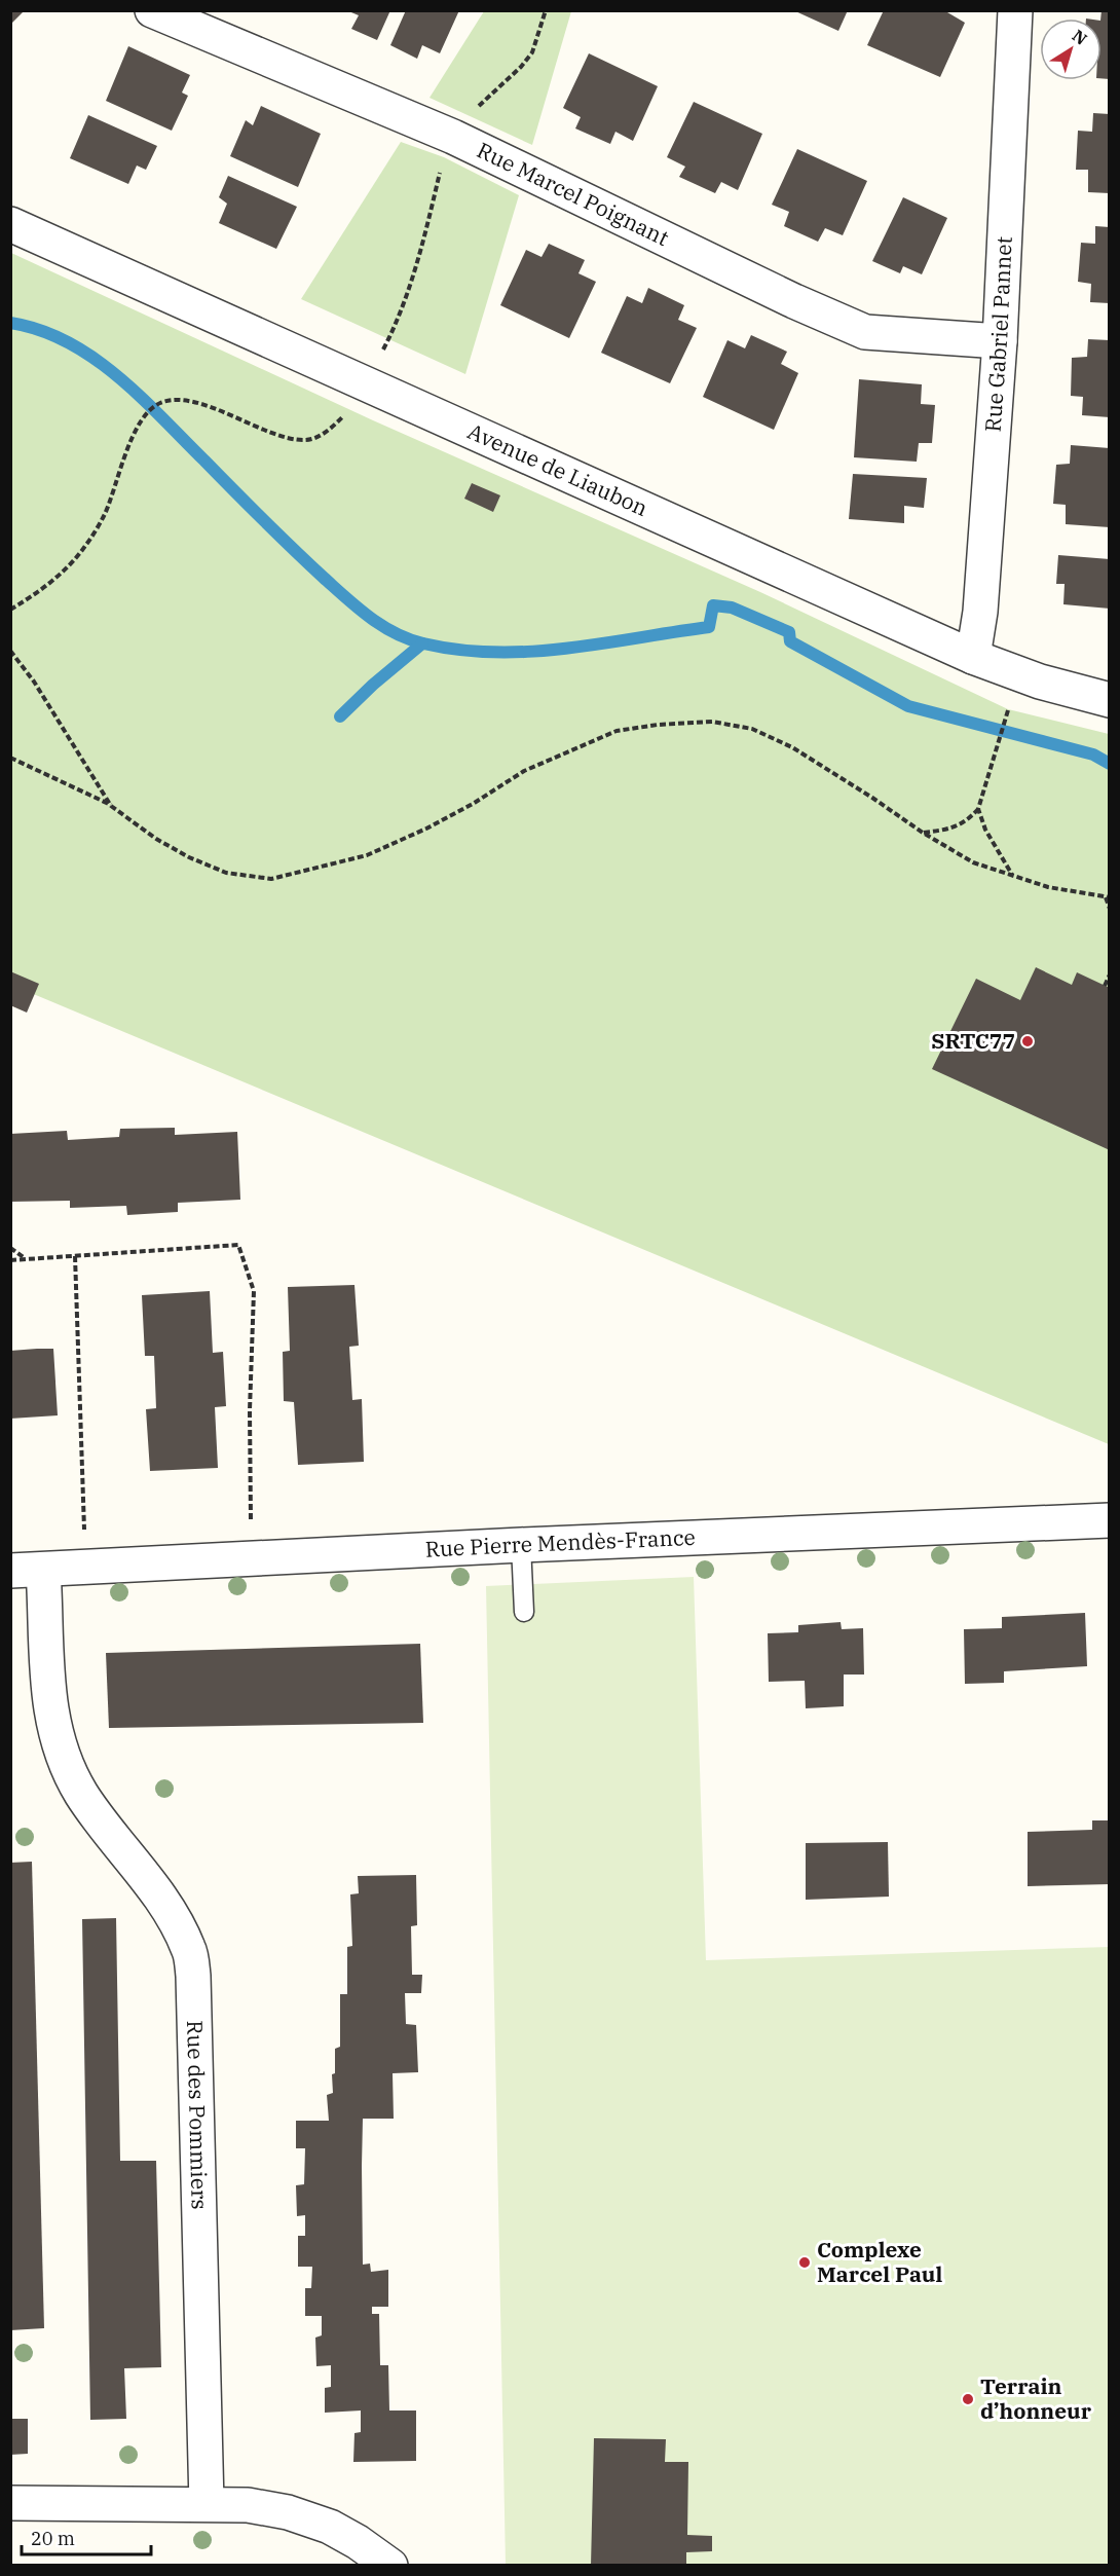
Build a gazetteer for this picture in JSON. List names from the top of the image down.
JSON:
{
  "streets": {
    "street": [
      "Rue Marcel Poignant",
      "Rue Gabriel Pannet",
      "Avenue de Liaubon",
      "Rue Pierre Mendès-France",
      "Rue des Pommiers"
    ]
  },
  "crossings": [
    ["Rue Marcel Poignant", "Rue Gabriel Pannet"],
    ["Rue Gabriel Pannet", "Avenue de Liaubon"],
    ["Rue Pierre Mendès-France", "Rue des Pommiers"]
  ],
  "places": ["SRTC77", "Complexe Marcel Paul", "Terrain d’honneur"],
  "scale_bar": "20 m",
  "north": "top right"
}
